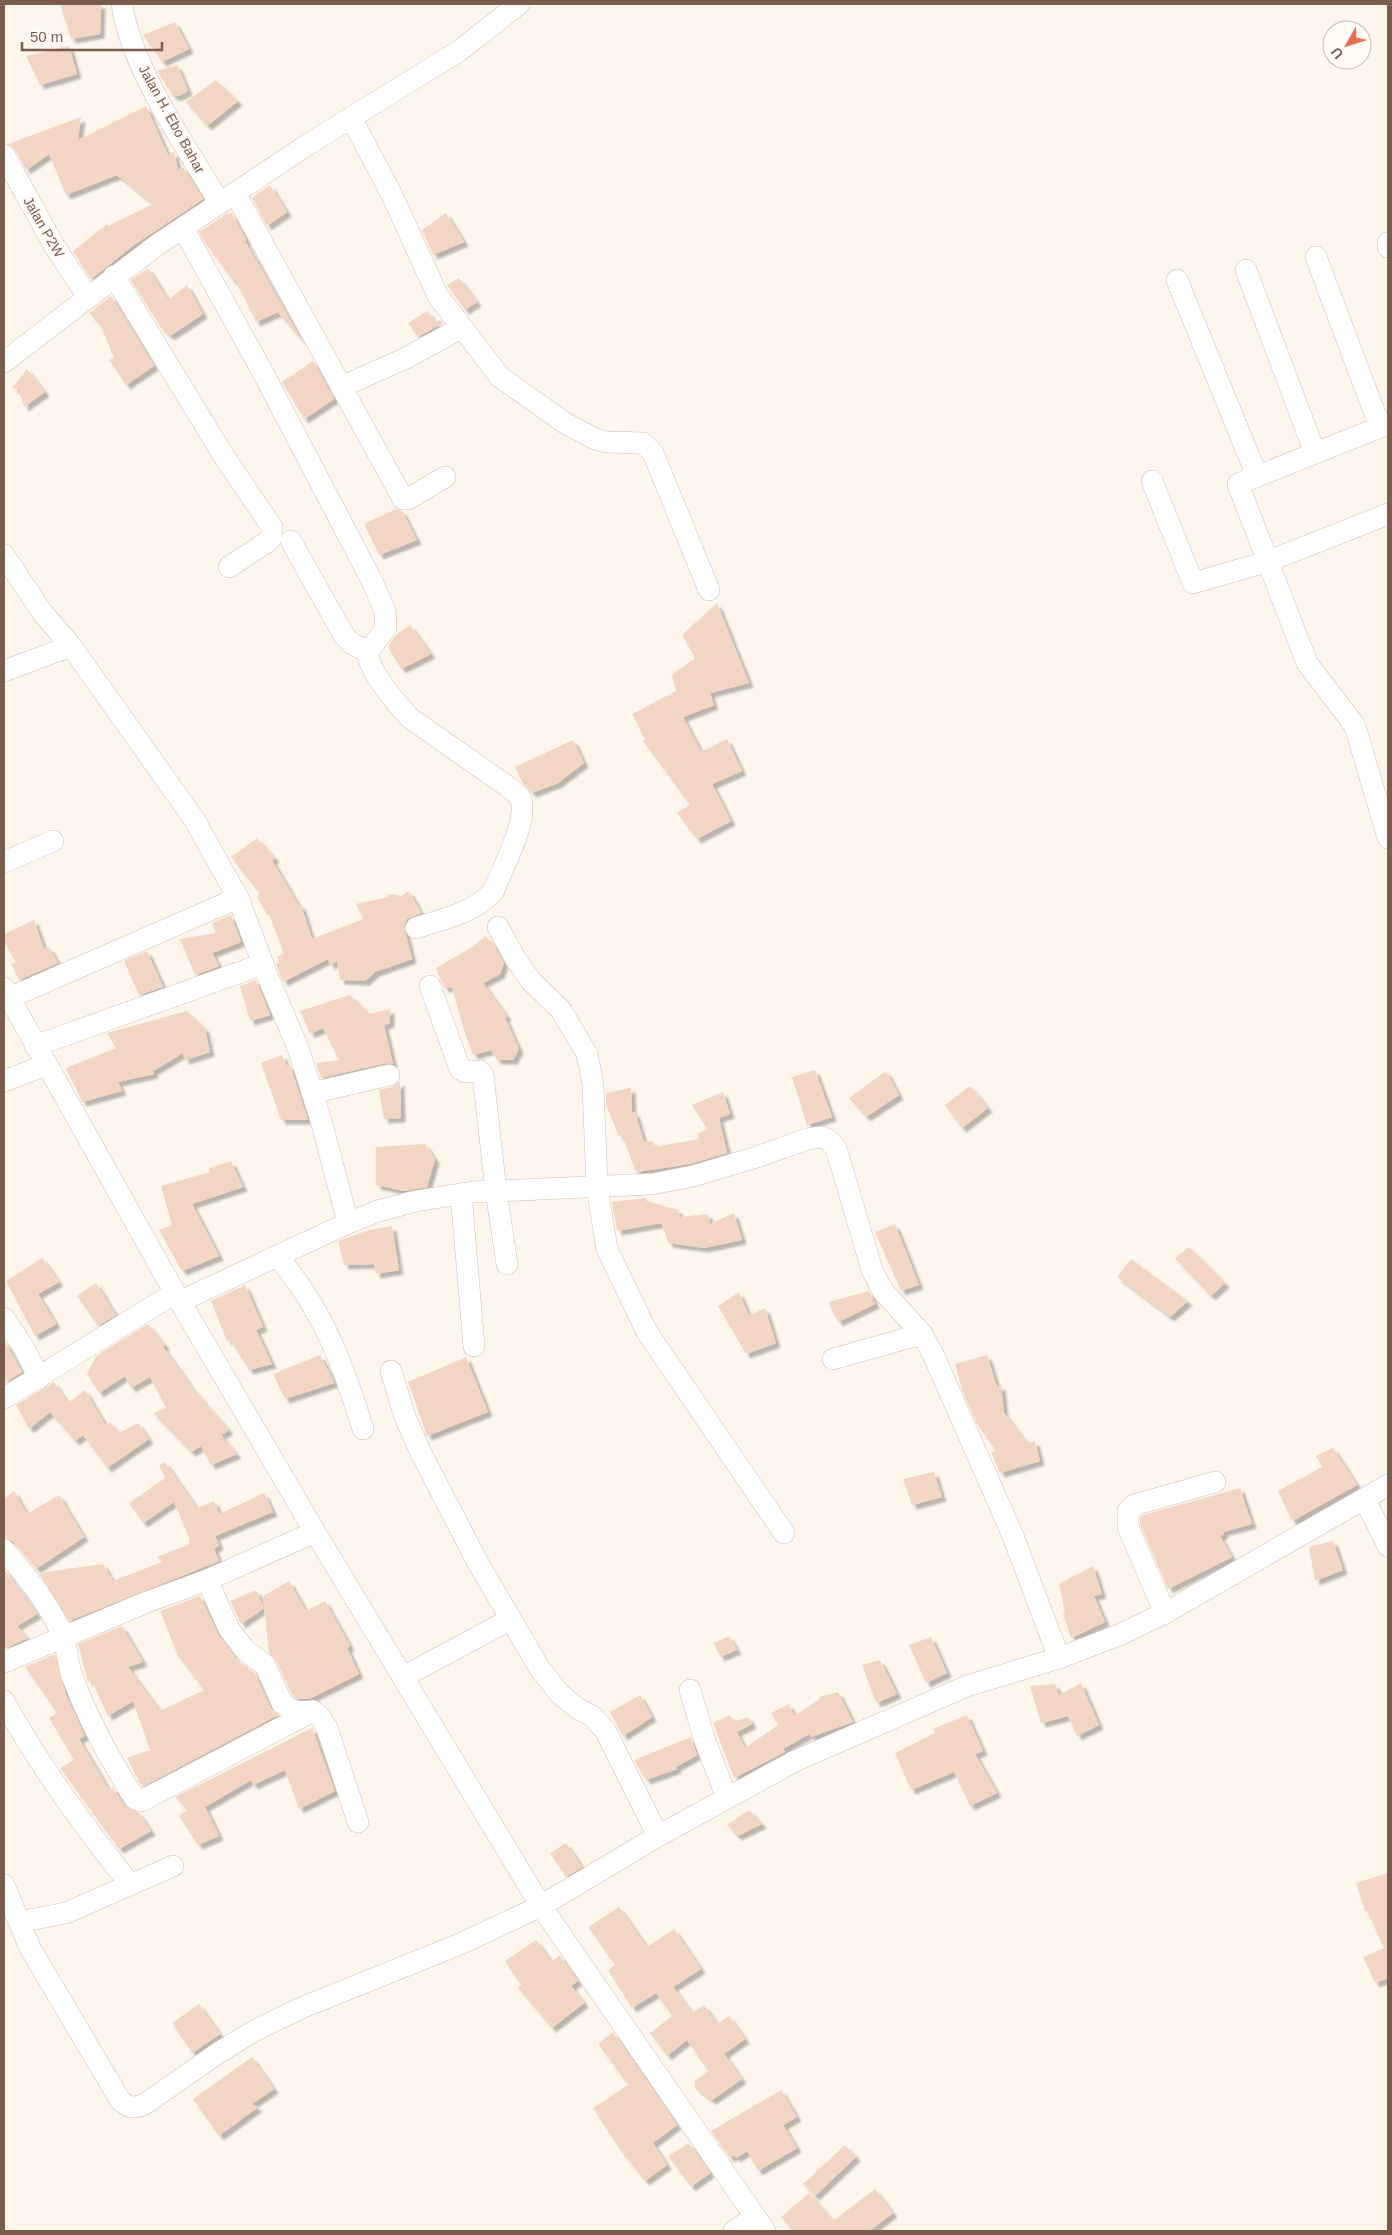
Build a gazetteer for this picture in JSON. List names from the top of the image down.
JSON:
{
  "streets": {
    "street": ["Jalan H. Ebo Bahar", "Jalan P2W"]
  },
  "scale_bar": "50 m",
  "north": "bottom left"
}
